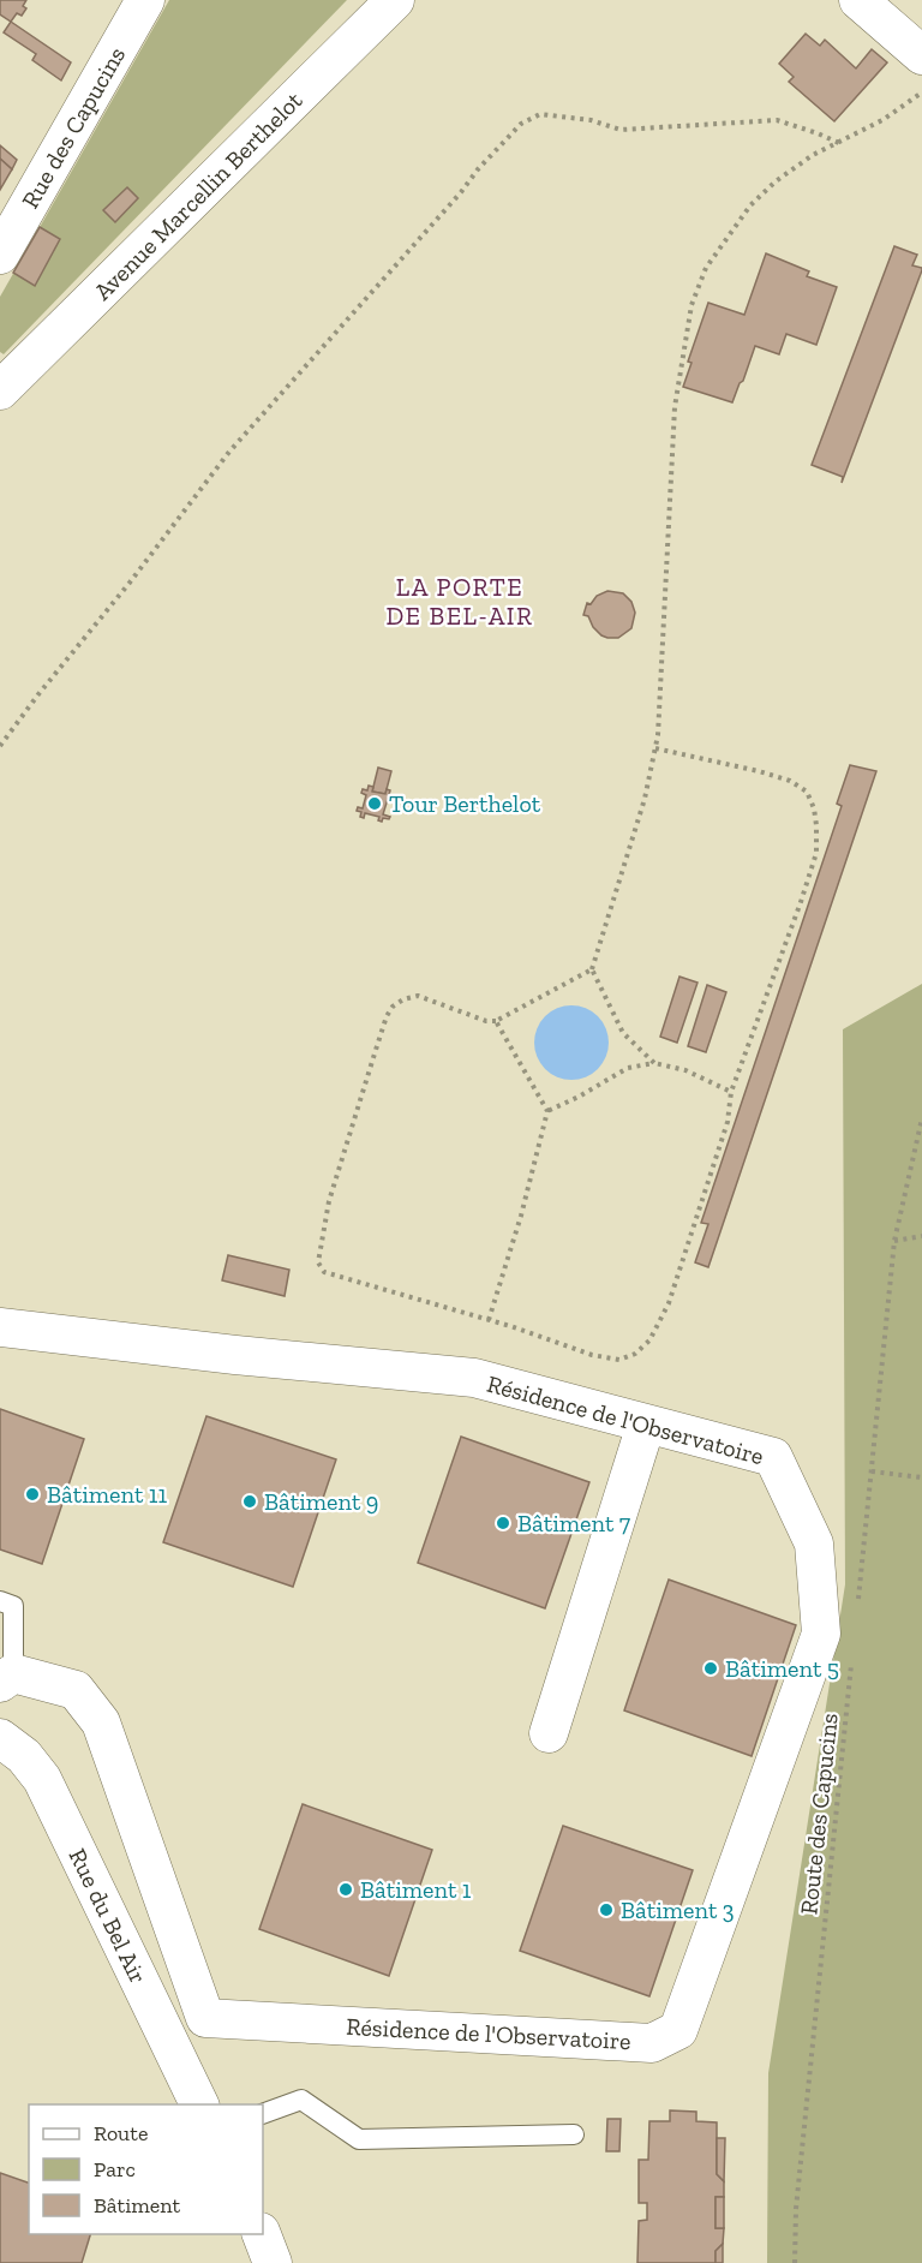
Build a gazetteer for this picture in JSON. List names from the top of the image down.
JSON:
{
  "streets": {
    "street": [
      "Rue des Capucins",
      "Avenue Marcellin Berthelot",
      "Résidence de l'Observatoire",
      "Rue du Bel Air"
    ],
    "path": ["Route des Capucins"]
  },
  "districts": ["LA PORTE DE BEL-AIR"],
  "places": [
    "Tour Berthelot",
    "Bâtiment 11",
    "Bâtiment 9",
    "Bâtiment 7",
    "Bâtiment 5",
    "Bâtiment 1",
    "Bâtiment 3"
  ],
  "legend": ["Route", "Parc", "Bâtiment"]
}
